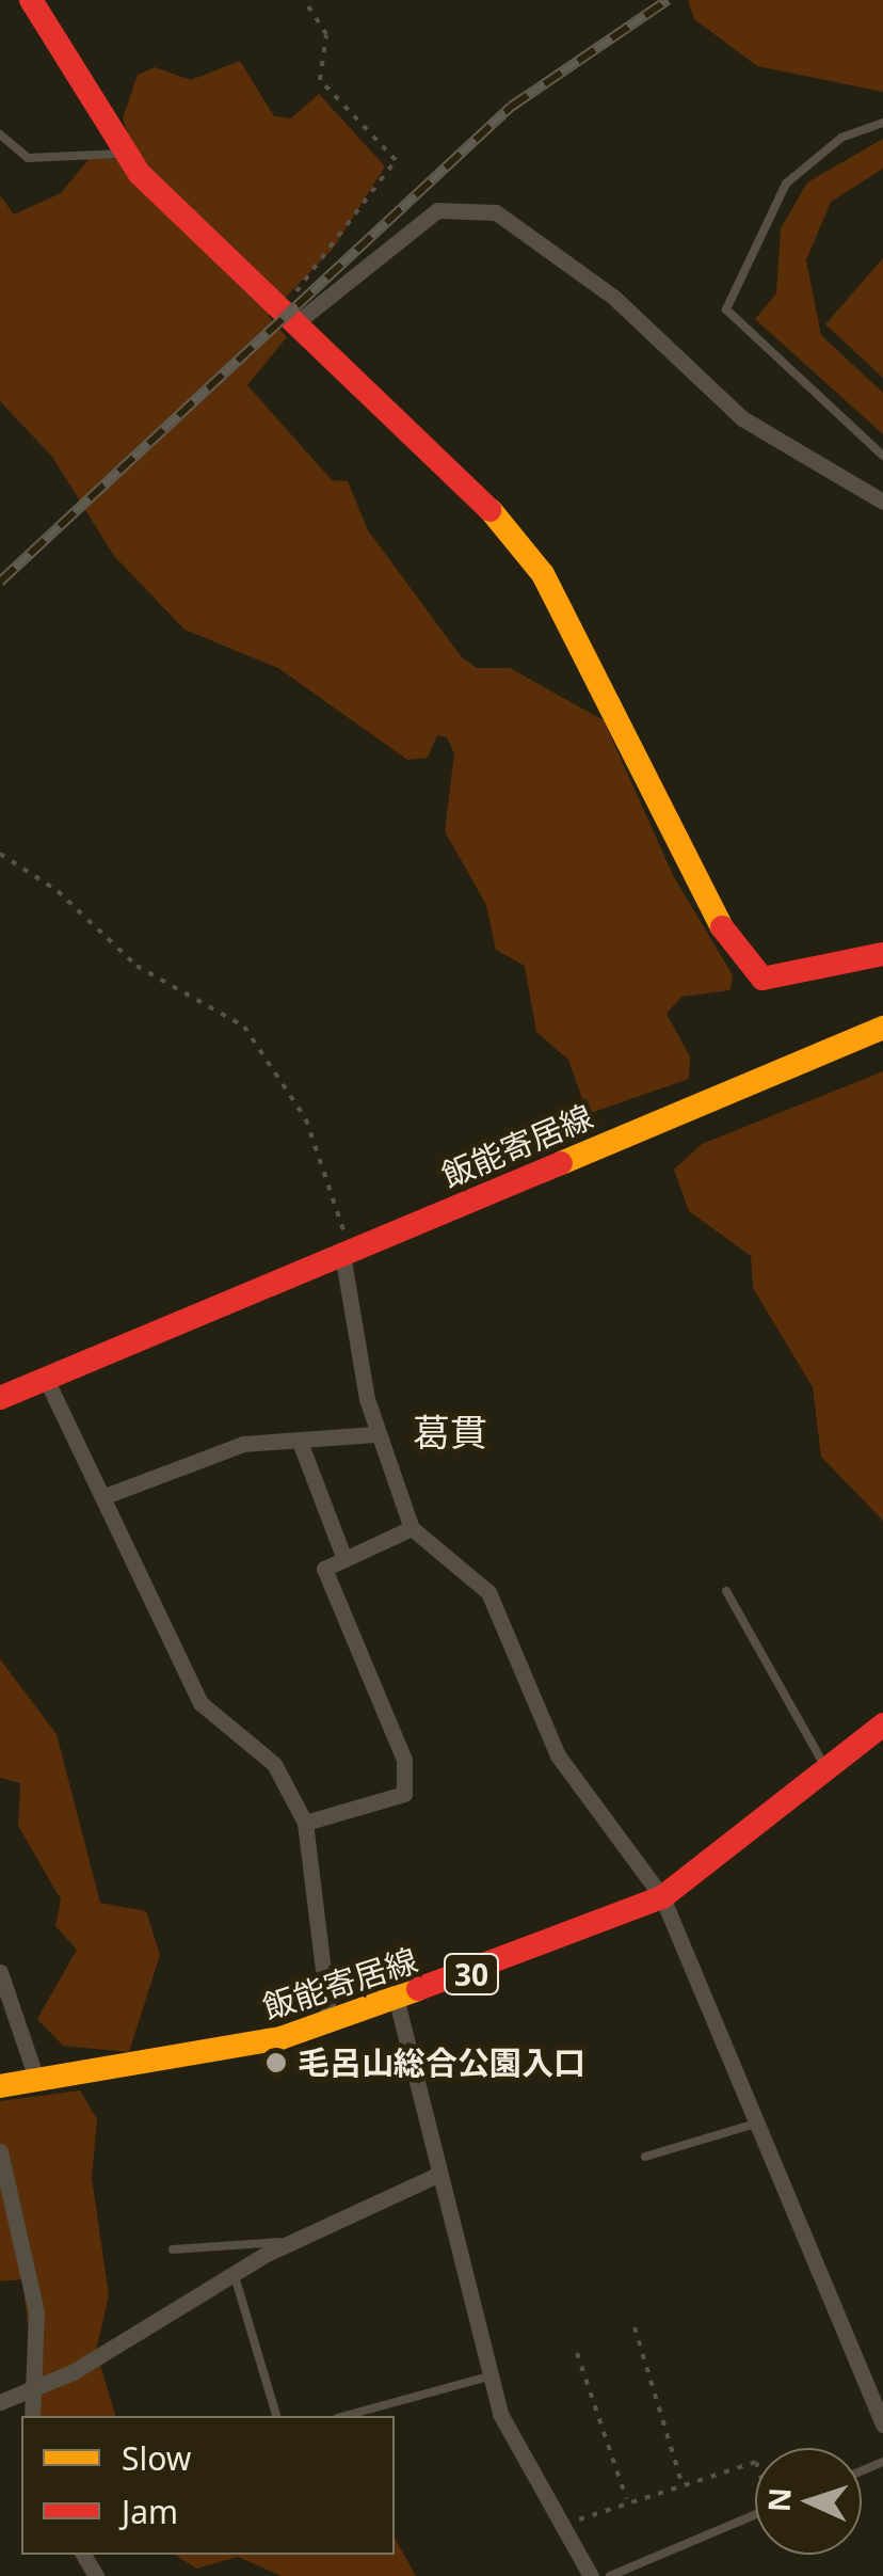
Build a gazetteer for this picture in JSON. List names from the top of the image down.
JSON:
{
  "streets": {
    "main road": ["飯能寄居線", "30"]
  },
  "districts": ["葛貫"],
  "places": ["毛呂山総合公園入口"],
  "legend": ["Slow", "Jam"],
  "north": "left"
}
